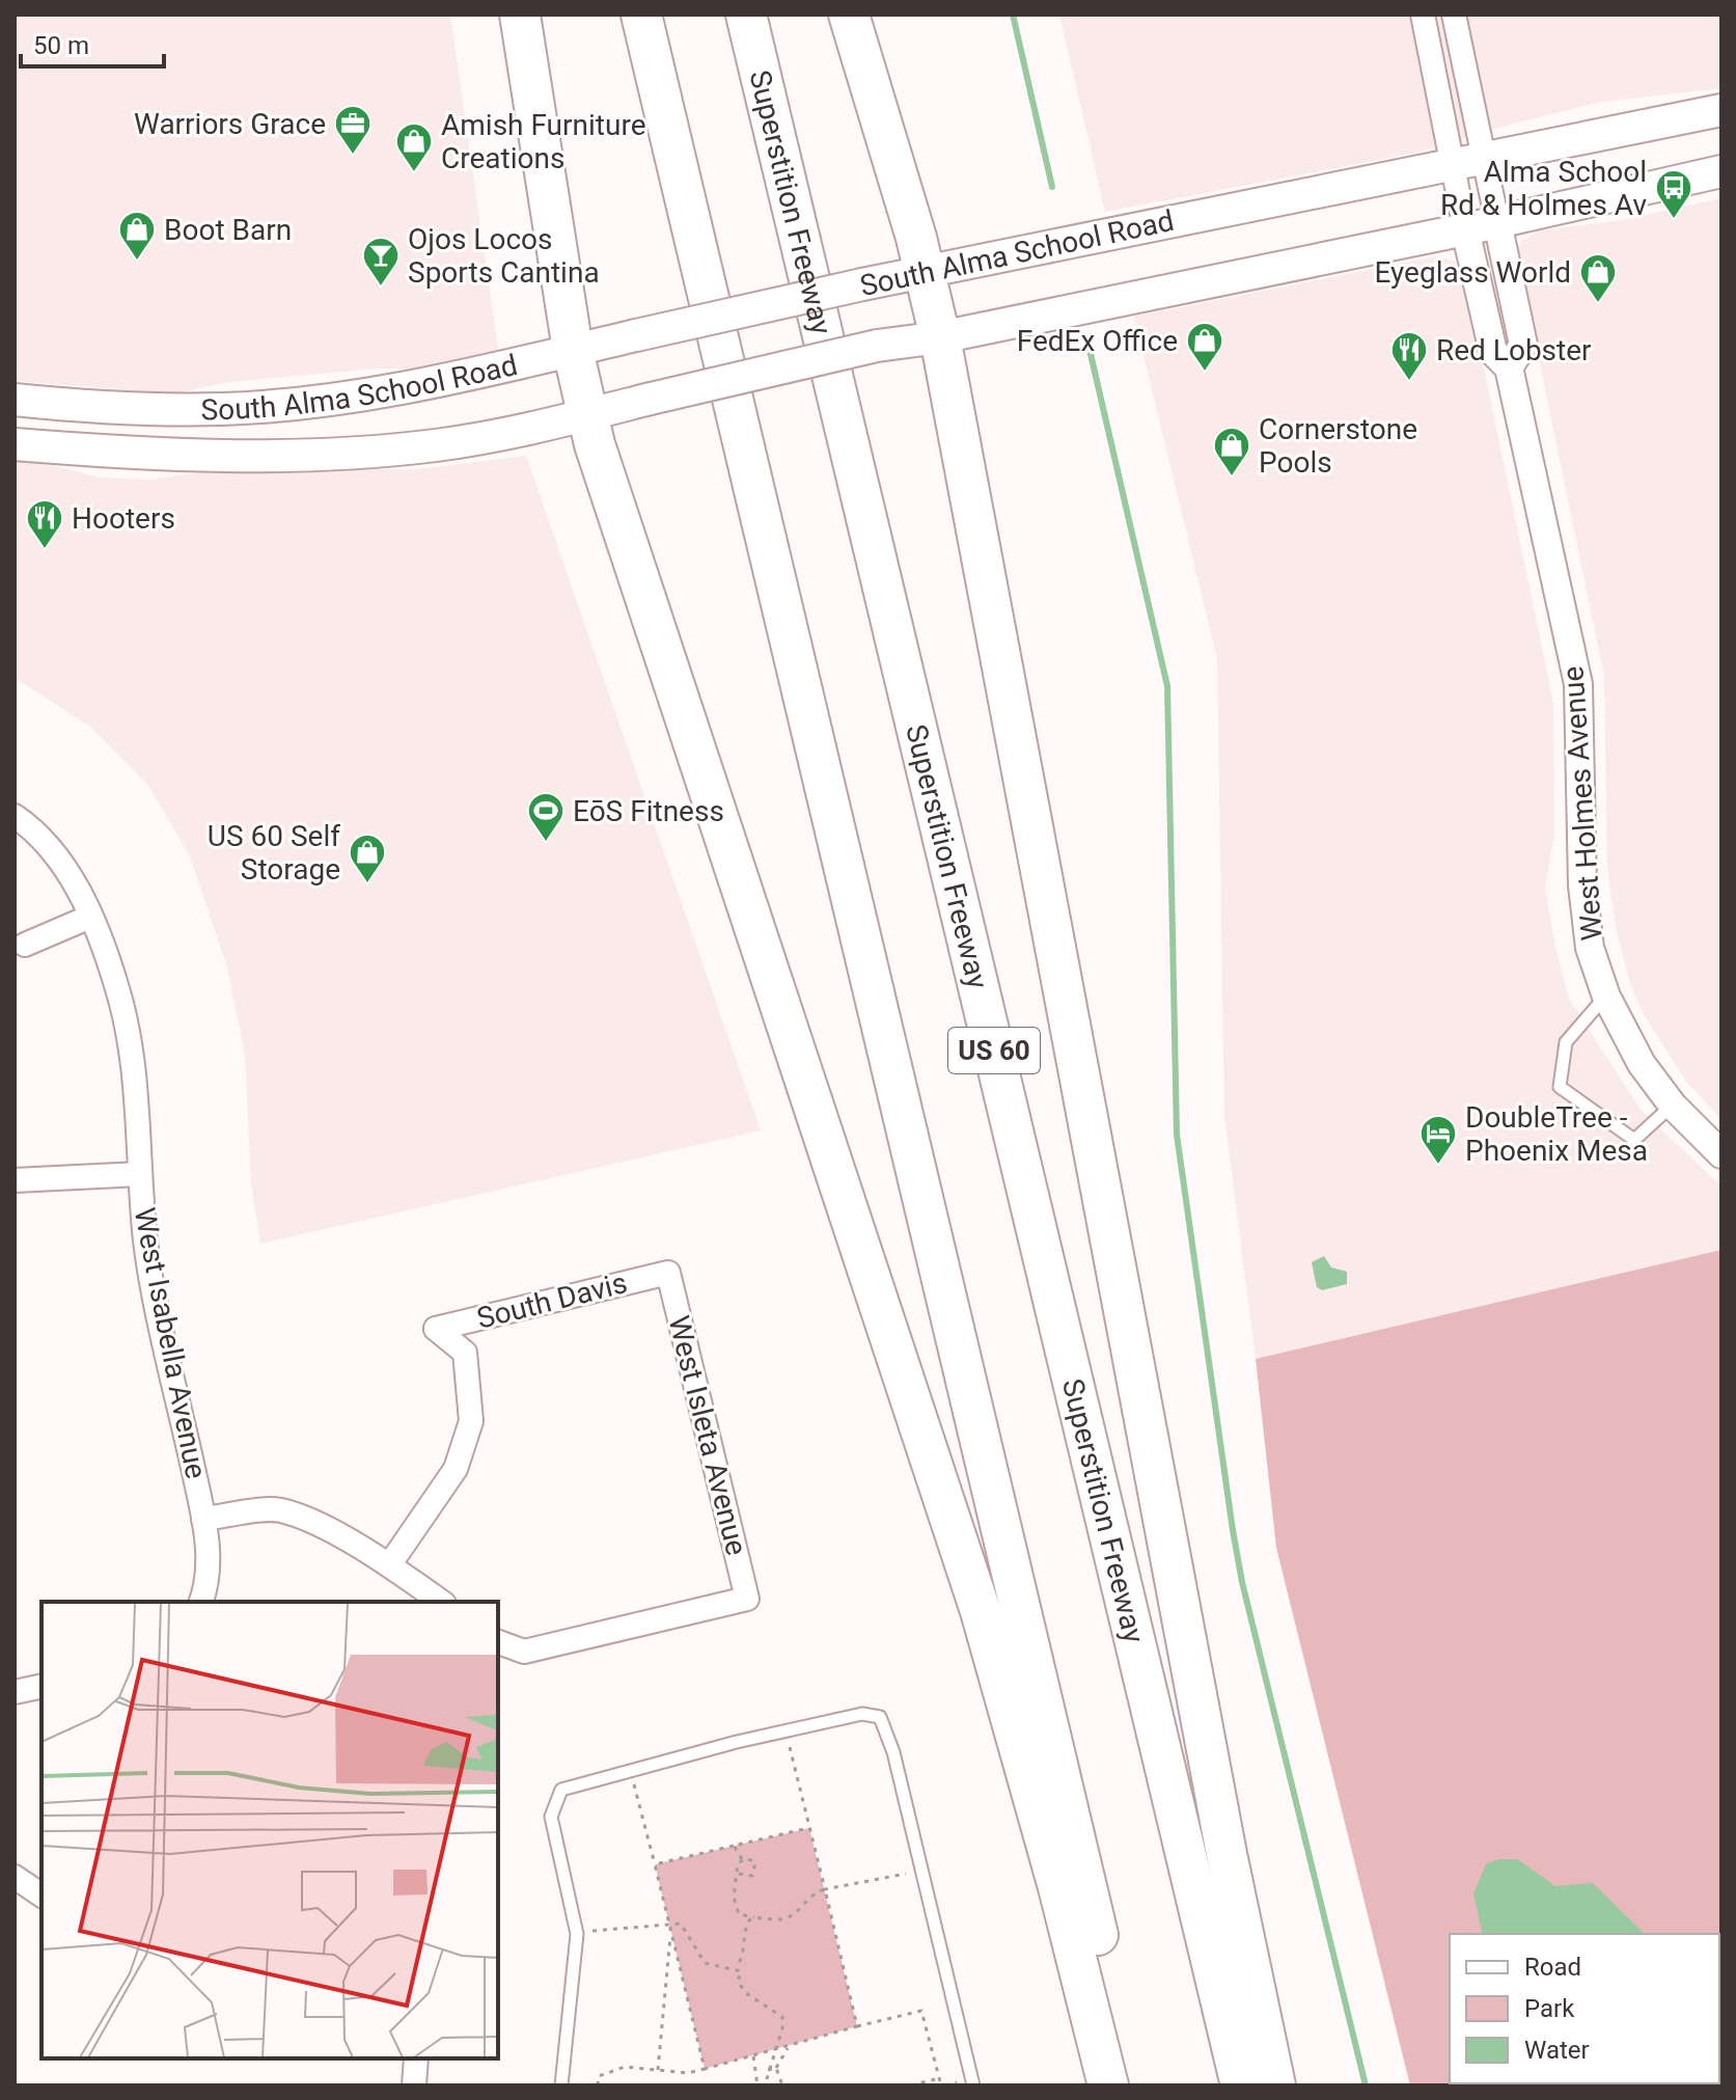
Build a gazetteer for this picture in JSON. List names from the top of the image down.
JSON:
{
  "streets": {
    "highway": ["Superstition Freeway", "US 60"],
    "main road": ["South Alma School Road"],
    "street": [
      "West Holmes Avenue",
      "South Davis",
      "West Isabella Avenue",
      "West Isleta Avenue"
    ]
  },
  "crossings": [
    ["South Alma School Road", "West Holmes Avenue"],
    ["South Davis", "West Isleta Avenue"]
  ],
  "places": {
    "office": ["Warriors Grace"],
    "shop": [
      "Amish Furniture Creations",
      "Boot Barn",
      "Eyeglass World",
      "FedEx Office",
      "Cornerstone Pools",
      "US 60 Self Storage"
    ],
    "bus stop": ["Alma School Rd & Holmes Av"],
    "bar": ["Ojos Locos Sports Cantina"],
    "restaurant": ["Red Lobster", "Hooters"],
    "sports": ["EōS Fitness"],
    "hotel": ["DoubleTree - Phoenix Mesa"]
  },
  "legend": ["Road", "Park", "Water"],
  "scale_bar": "50 m"
}
